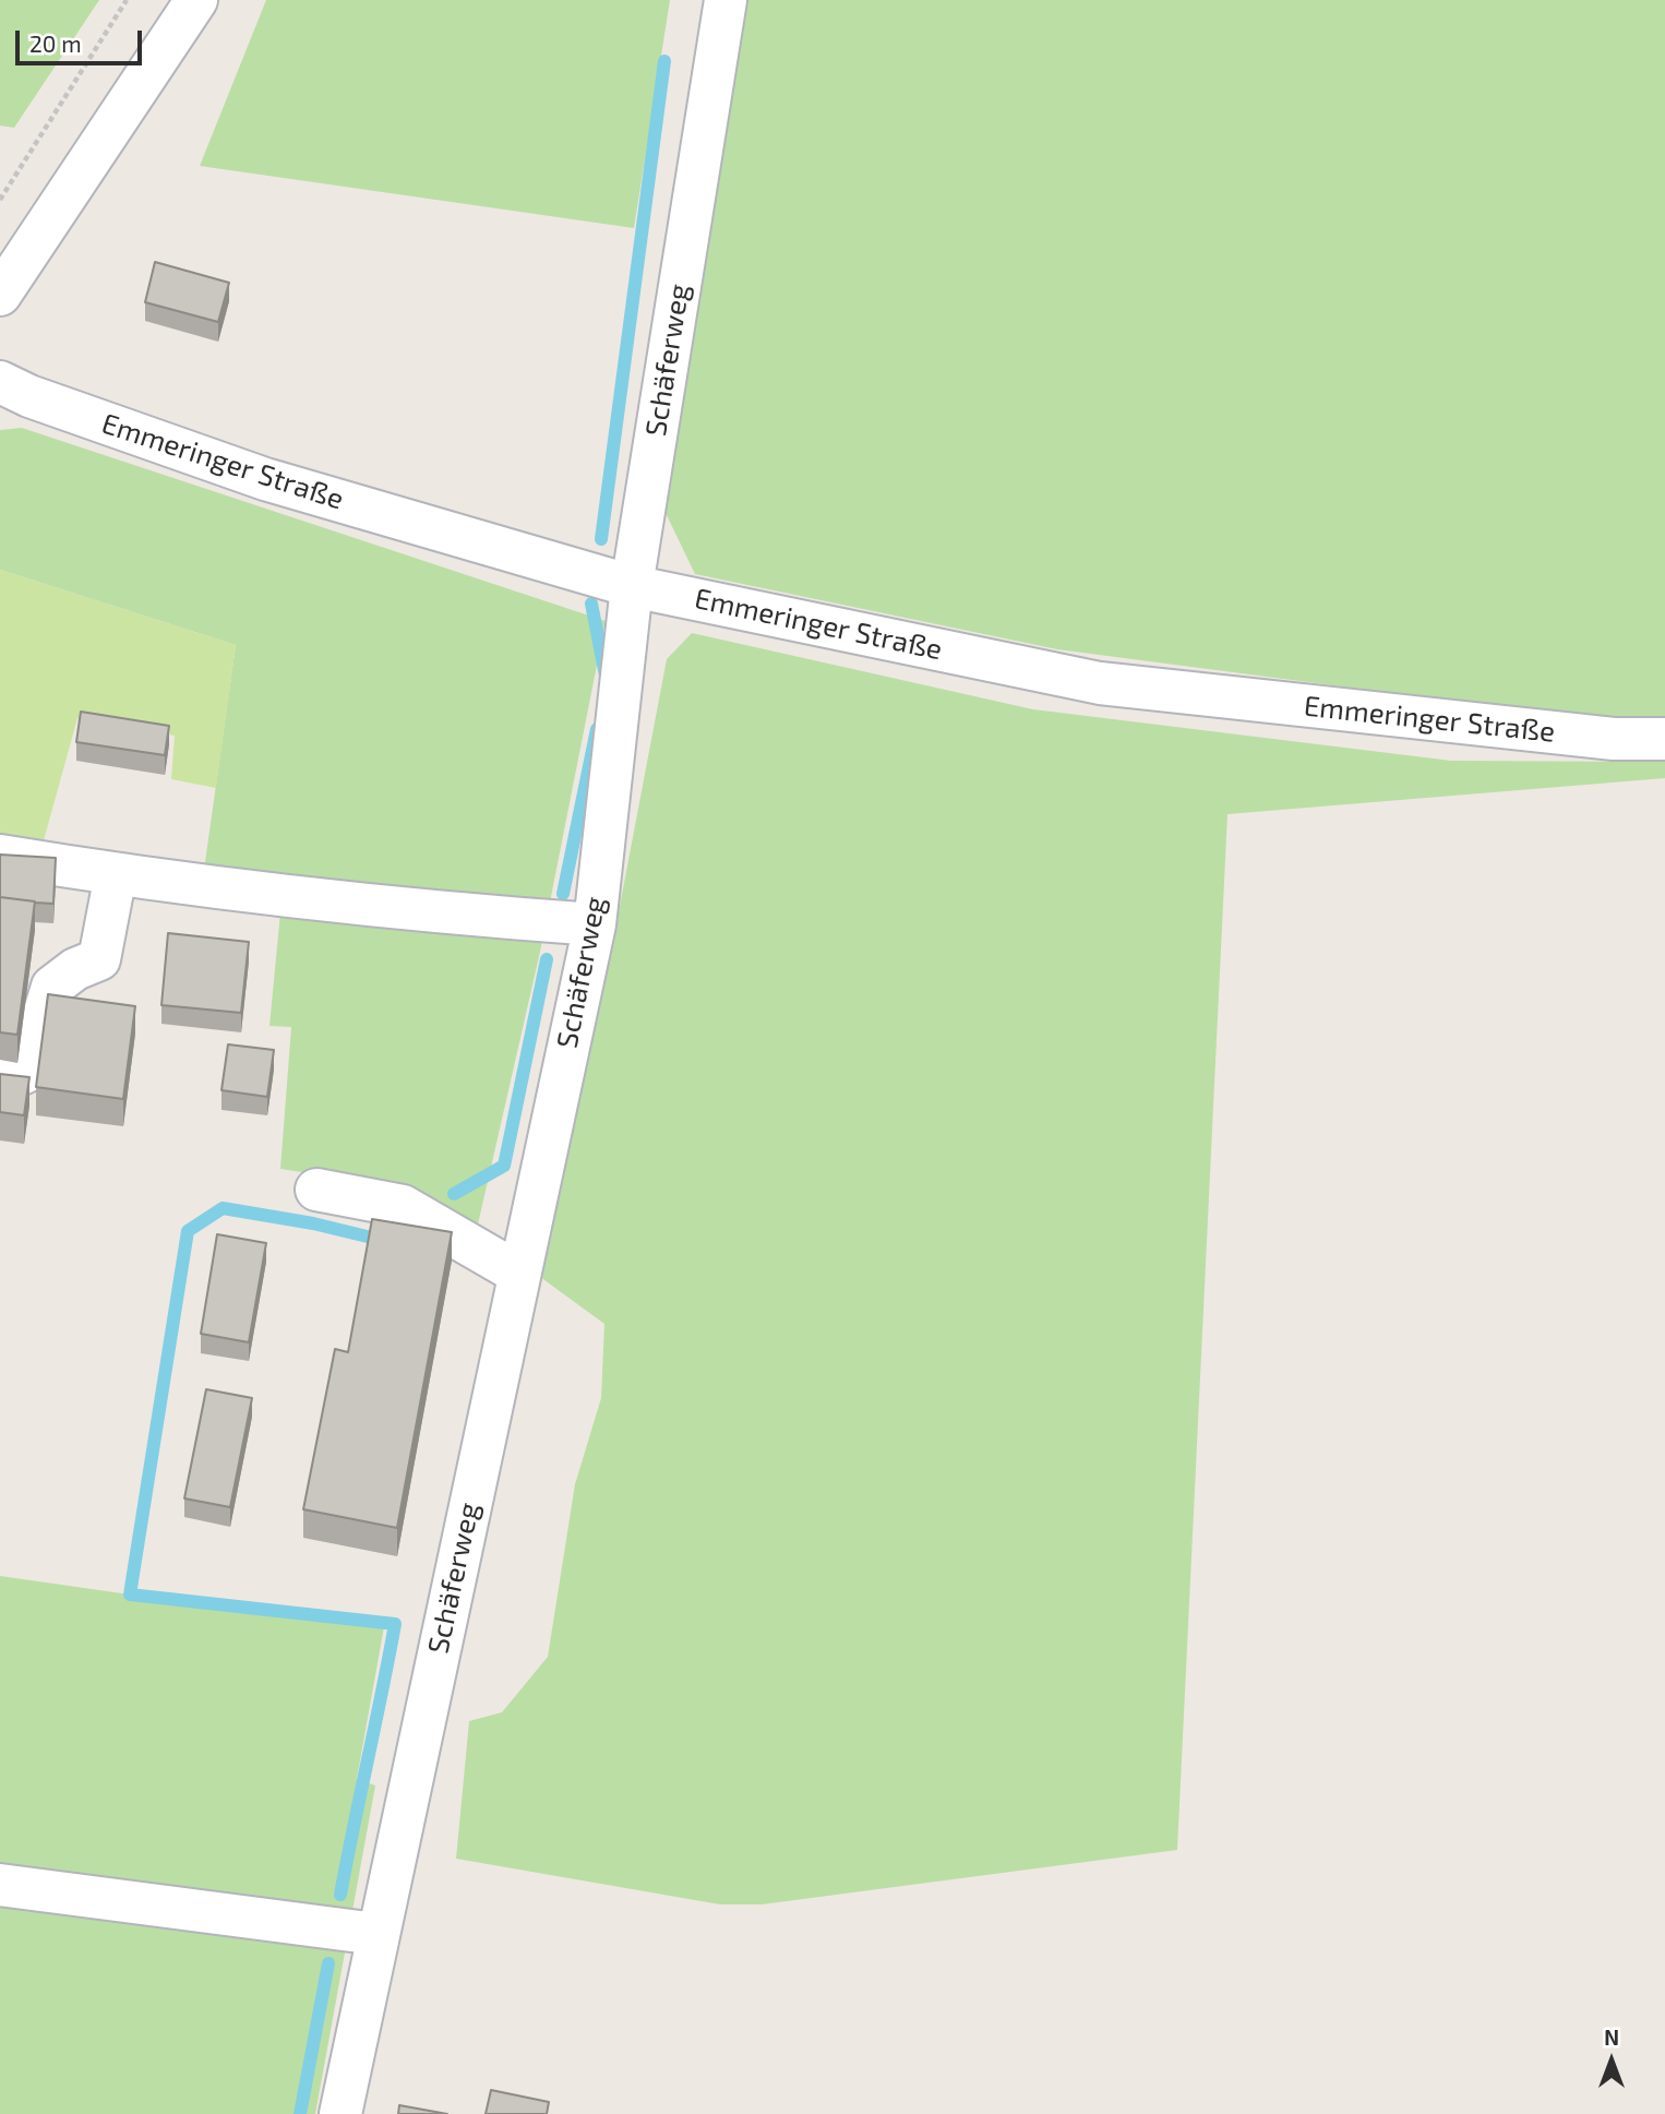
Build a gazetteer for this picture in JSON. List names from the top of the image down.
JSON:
{
  "streets": {
    "street": ["Schäferweg", "Emmeringer Straße"]
  },
  "crossings": [
    ["Schäferweg", "Emmeringer Straße"]
  ],
  "scale_bar": "20 m",
  "north": "top"
}
